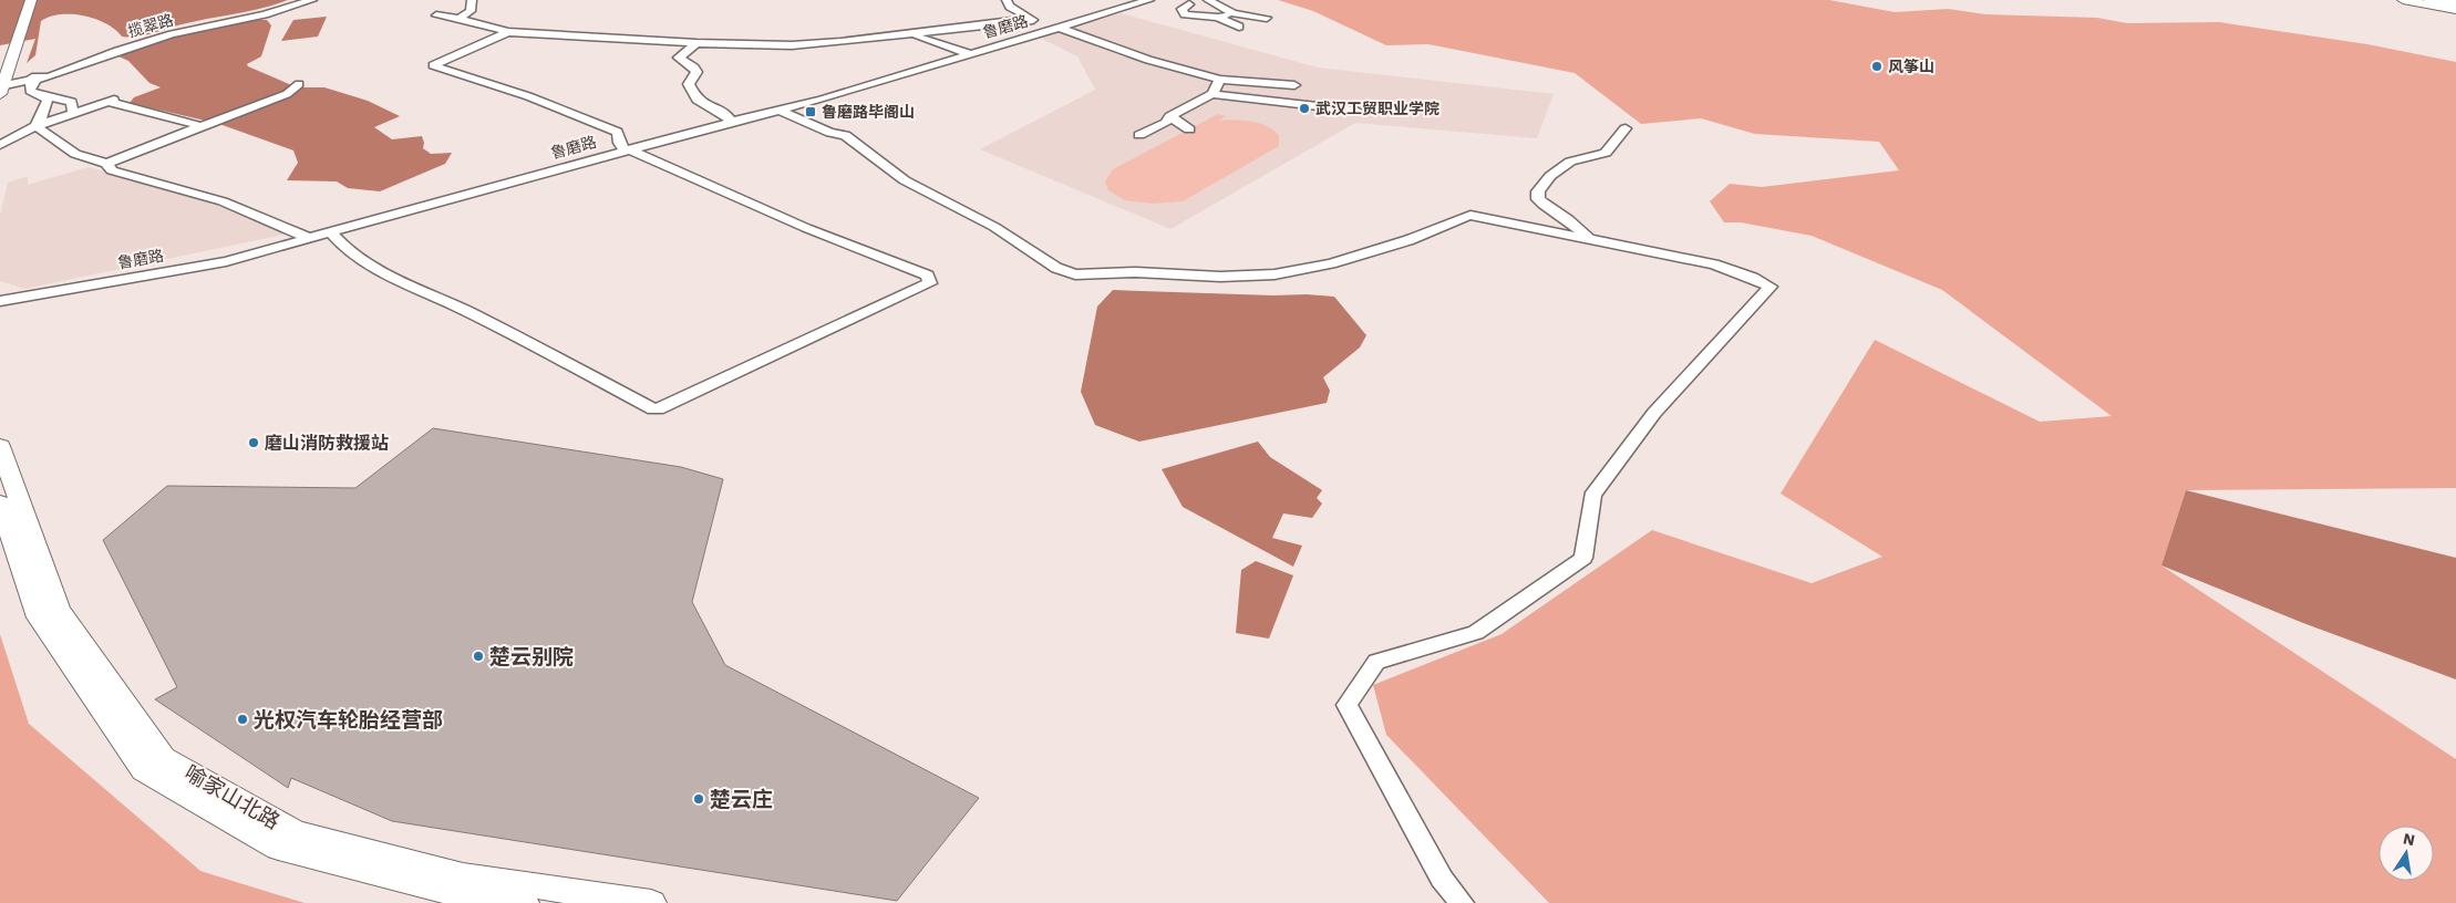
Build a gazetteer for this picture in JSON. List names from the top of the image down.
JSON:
{
  "streets": {
    "main road": ["喻家山北路"],
    "street": ["揽翠路", "鲁磨路"]
  },
  "places": {
    "other": [
      "风筝山",
      "武汉工贸职业学院",
      "磨山消防救援站",
      "楚云别院",
      "光权汽车轮胎经营部",
      "楚云庄"
    ],
    "transit": ["鲁磨路毕阁山"]
  },
  "north": "top"
}
